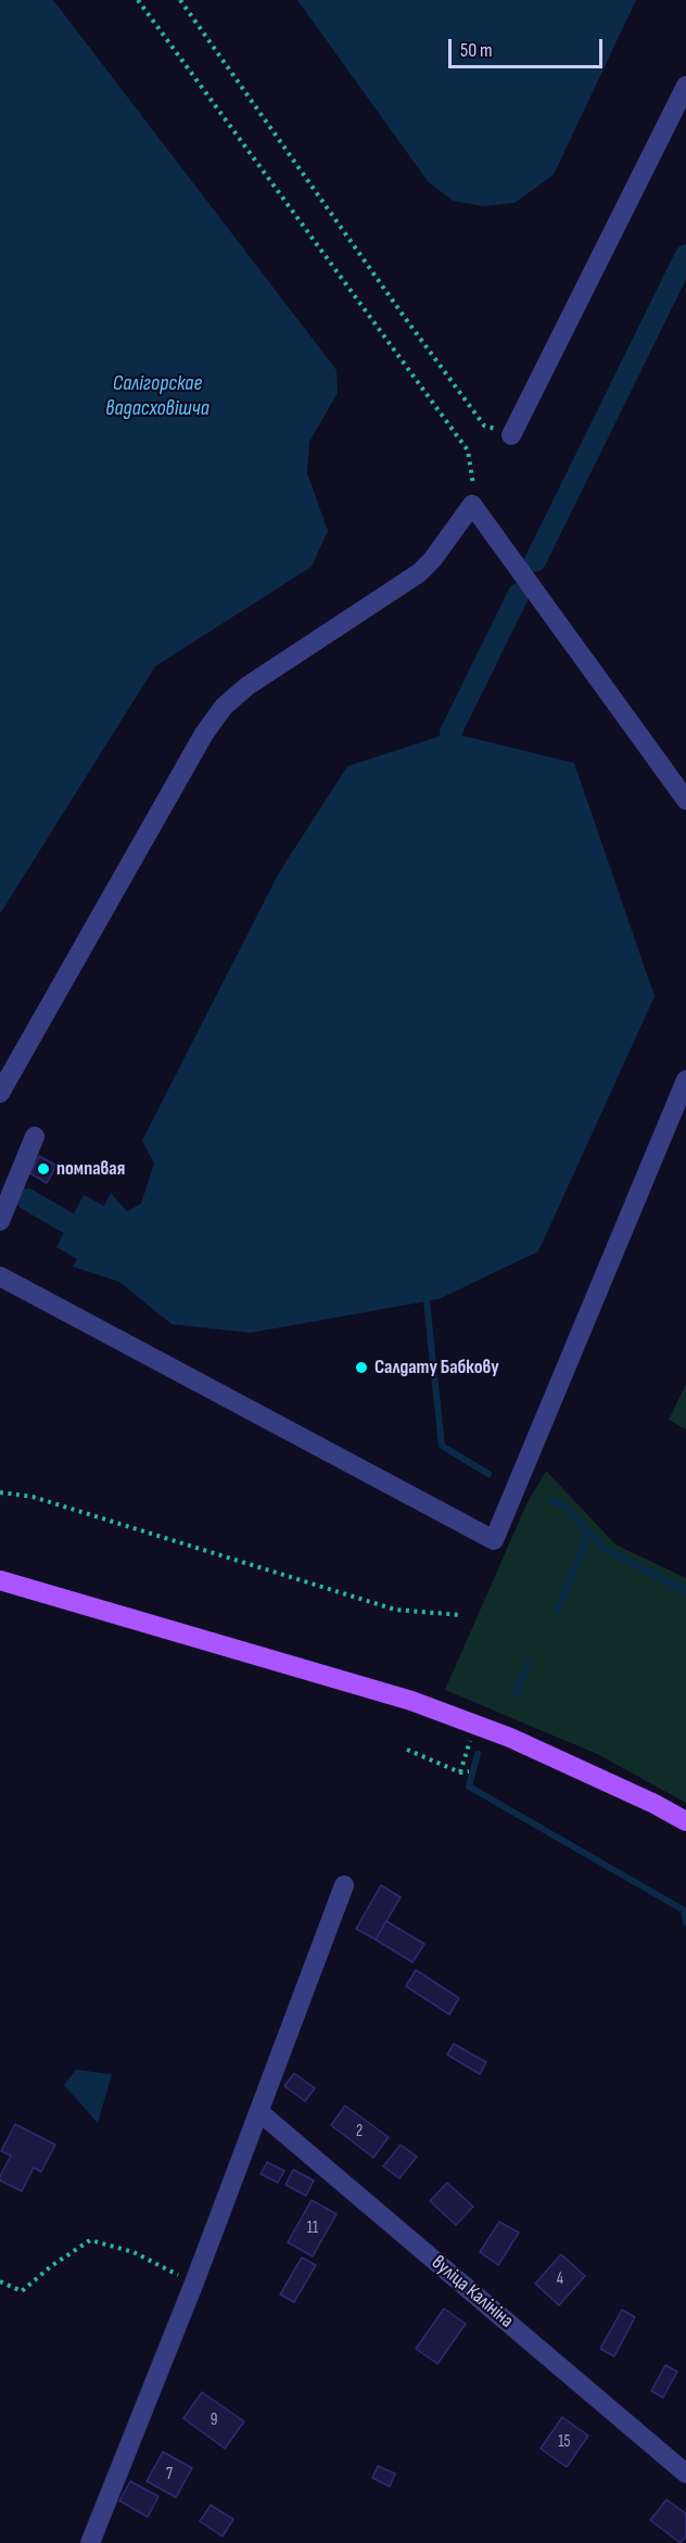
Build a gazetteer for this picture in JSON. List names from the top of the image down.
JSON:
{
  "streets": {
    "street": ["вуліца Калініна"]
  },
  "water": ["Салігорскае вадасховішча"],
  "places": ["помпавая", "Салдату Бабкову"],
  "house_numbers": [
    "2",
    "11",
    "4",
    "9",
    "15",
    "7"
  ],
  "scale_bar": "50 m"
}
